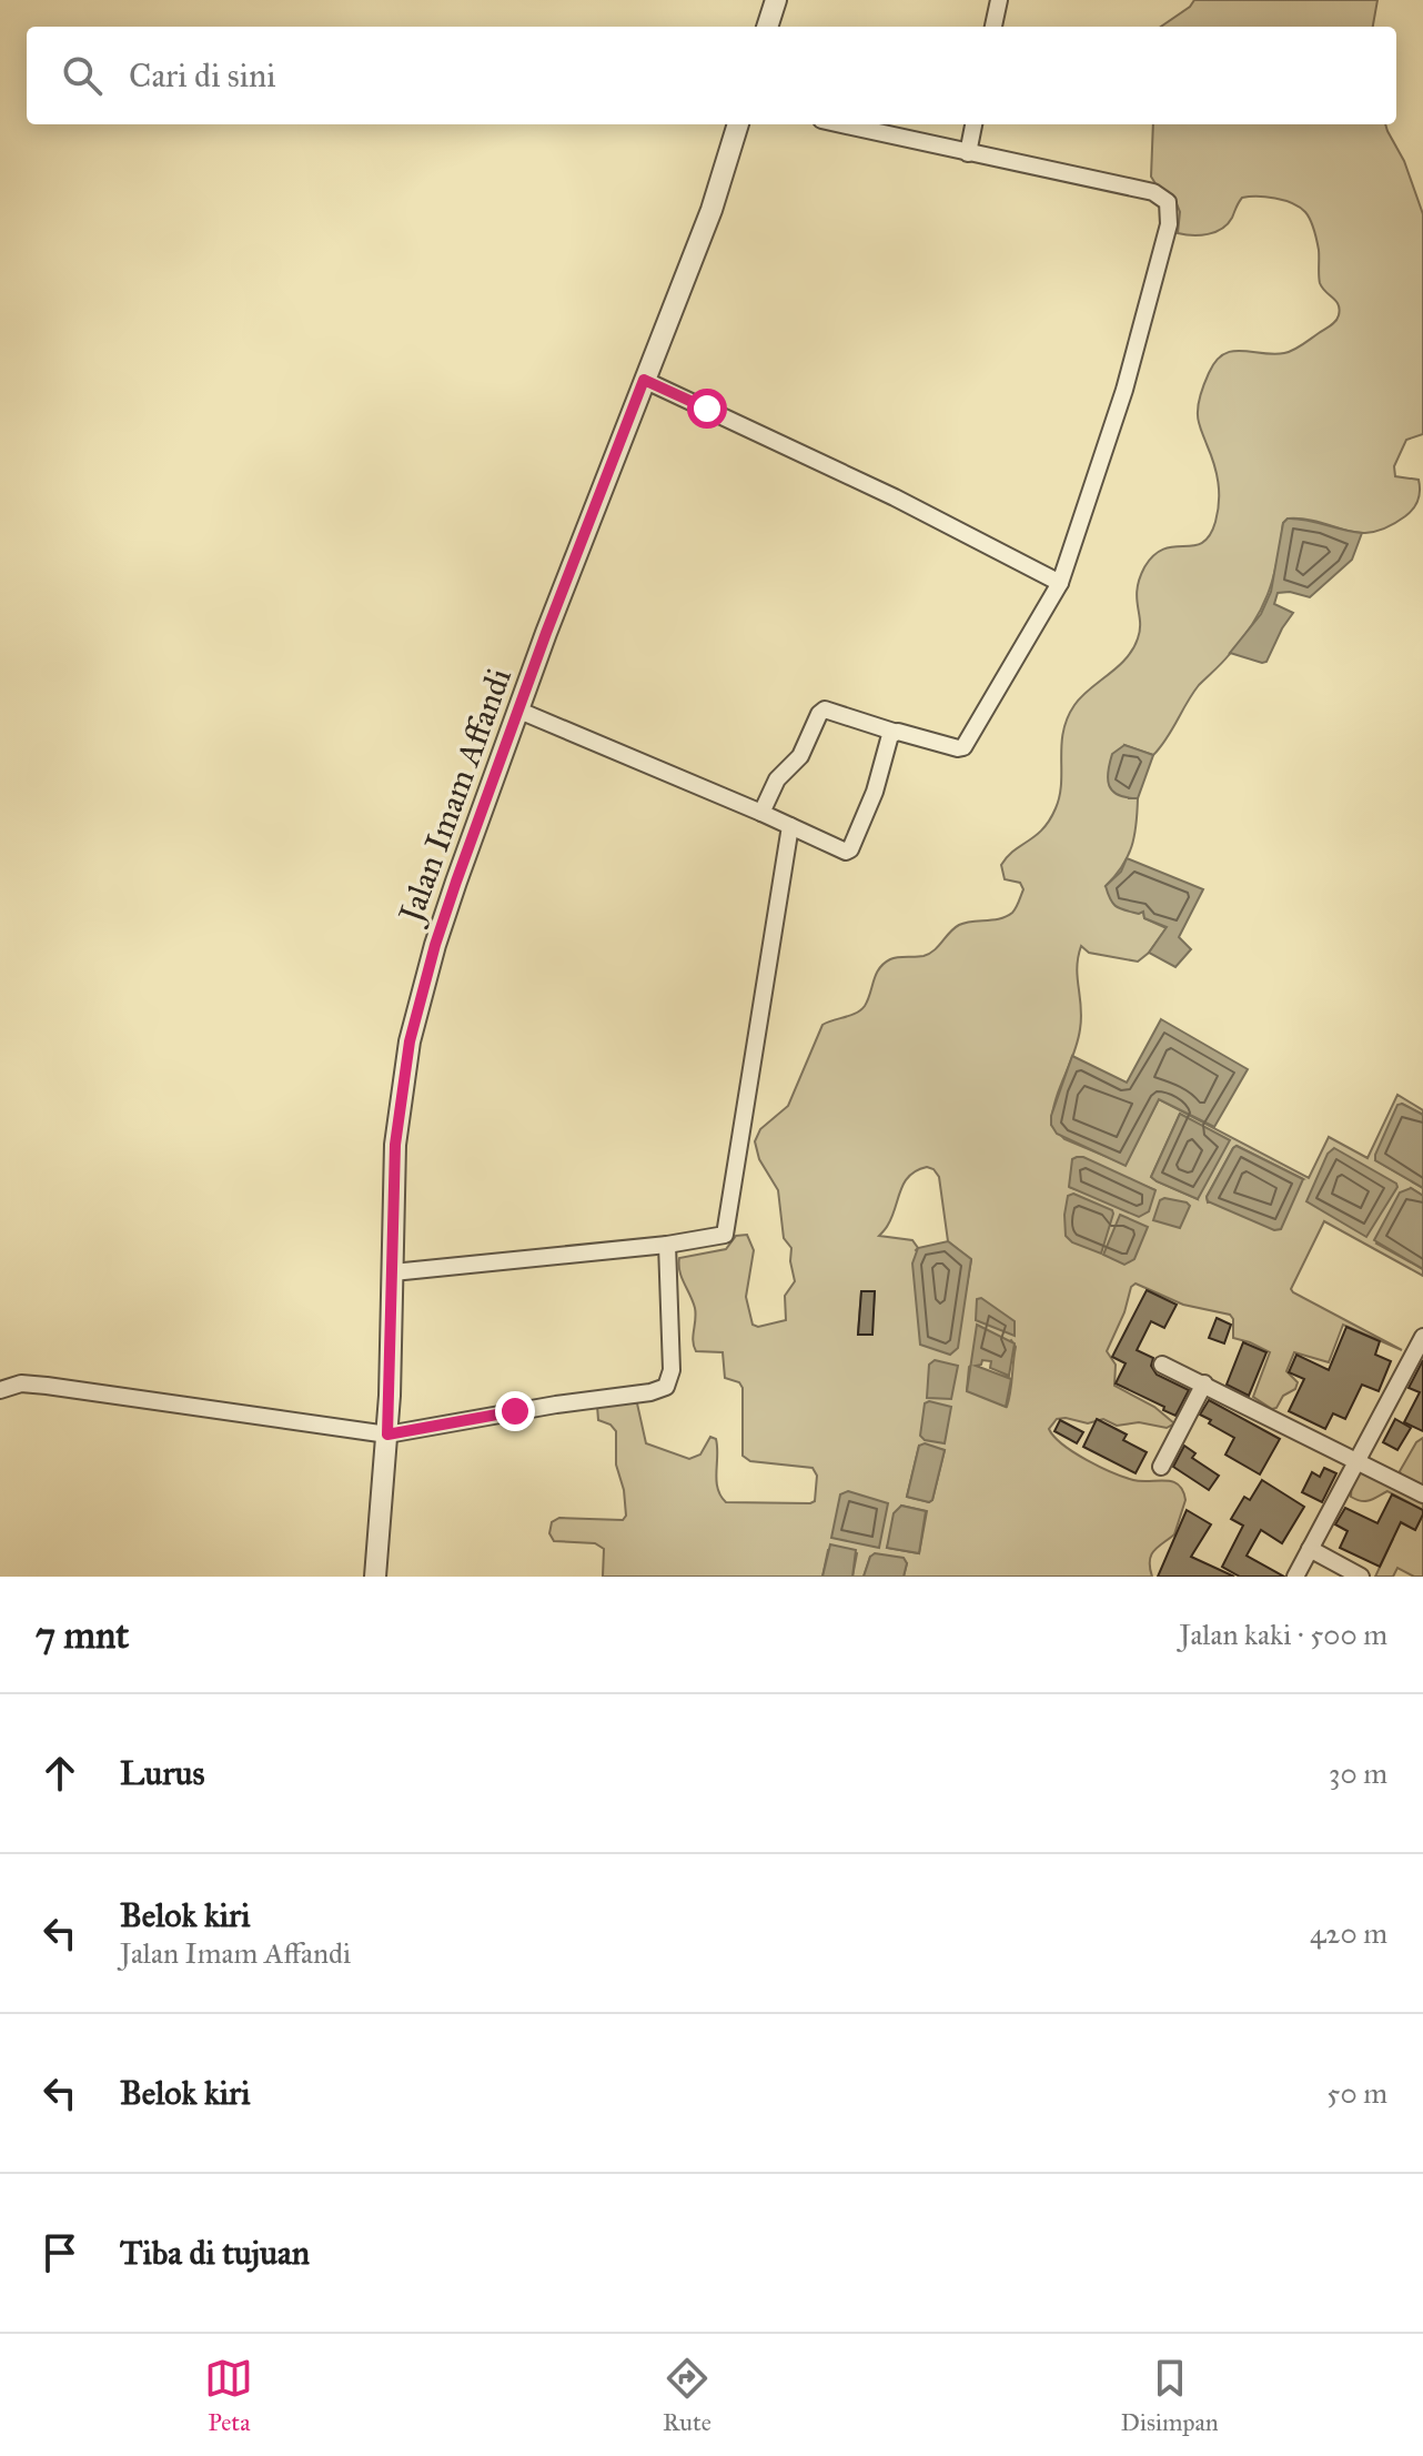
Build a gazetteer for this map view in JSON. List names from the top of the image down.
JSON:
{
  "streets": {
    "street": ["Jalan Imam Affandi"]
  },
  "page": {
    "search": "Cari di sini",
    "heading": ["7 mnt", "Jalan kaki · 500 m"],
    "list": [
      ["Lurus", "30 m"],
      ["Belok kiri", "Jalan Imam Affandi", "420 m"],
      ["Belok kiri", "50 m"],
      "Tiba di tujuan"
    ],
    "nav": ["Peta", "Rute", "Disimpan"]
  }
}
